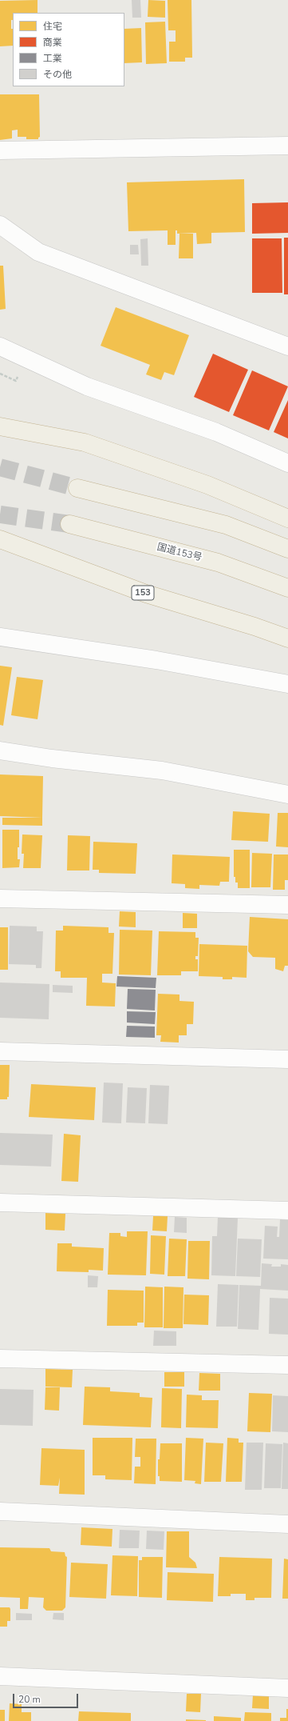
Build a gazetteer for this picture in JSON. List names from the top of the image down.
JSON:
{
  "streets": {
    "highway": ["国道153号", "153"]
  },
  "legend": [
    "住宅",
    "商業",
    "工業",
    "その他"
  ],
  "scale_bar": "20 m"
}
